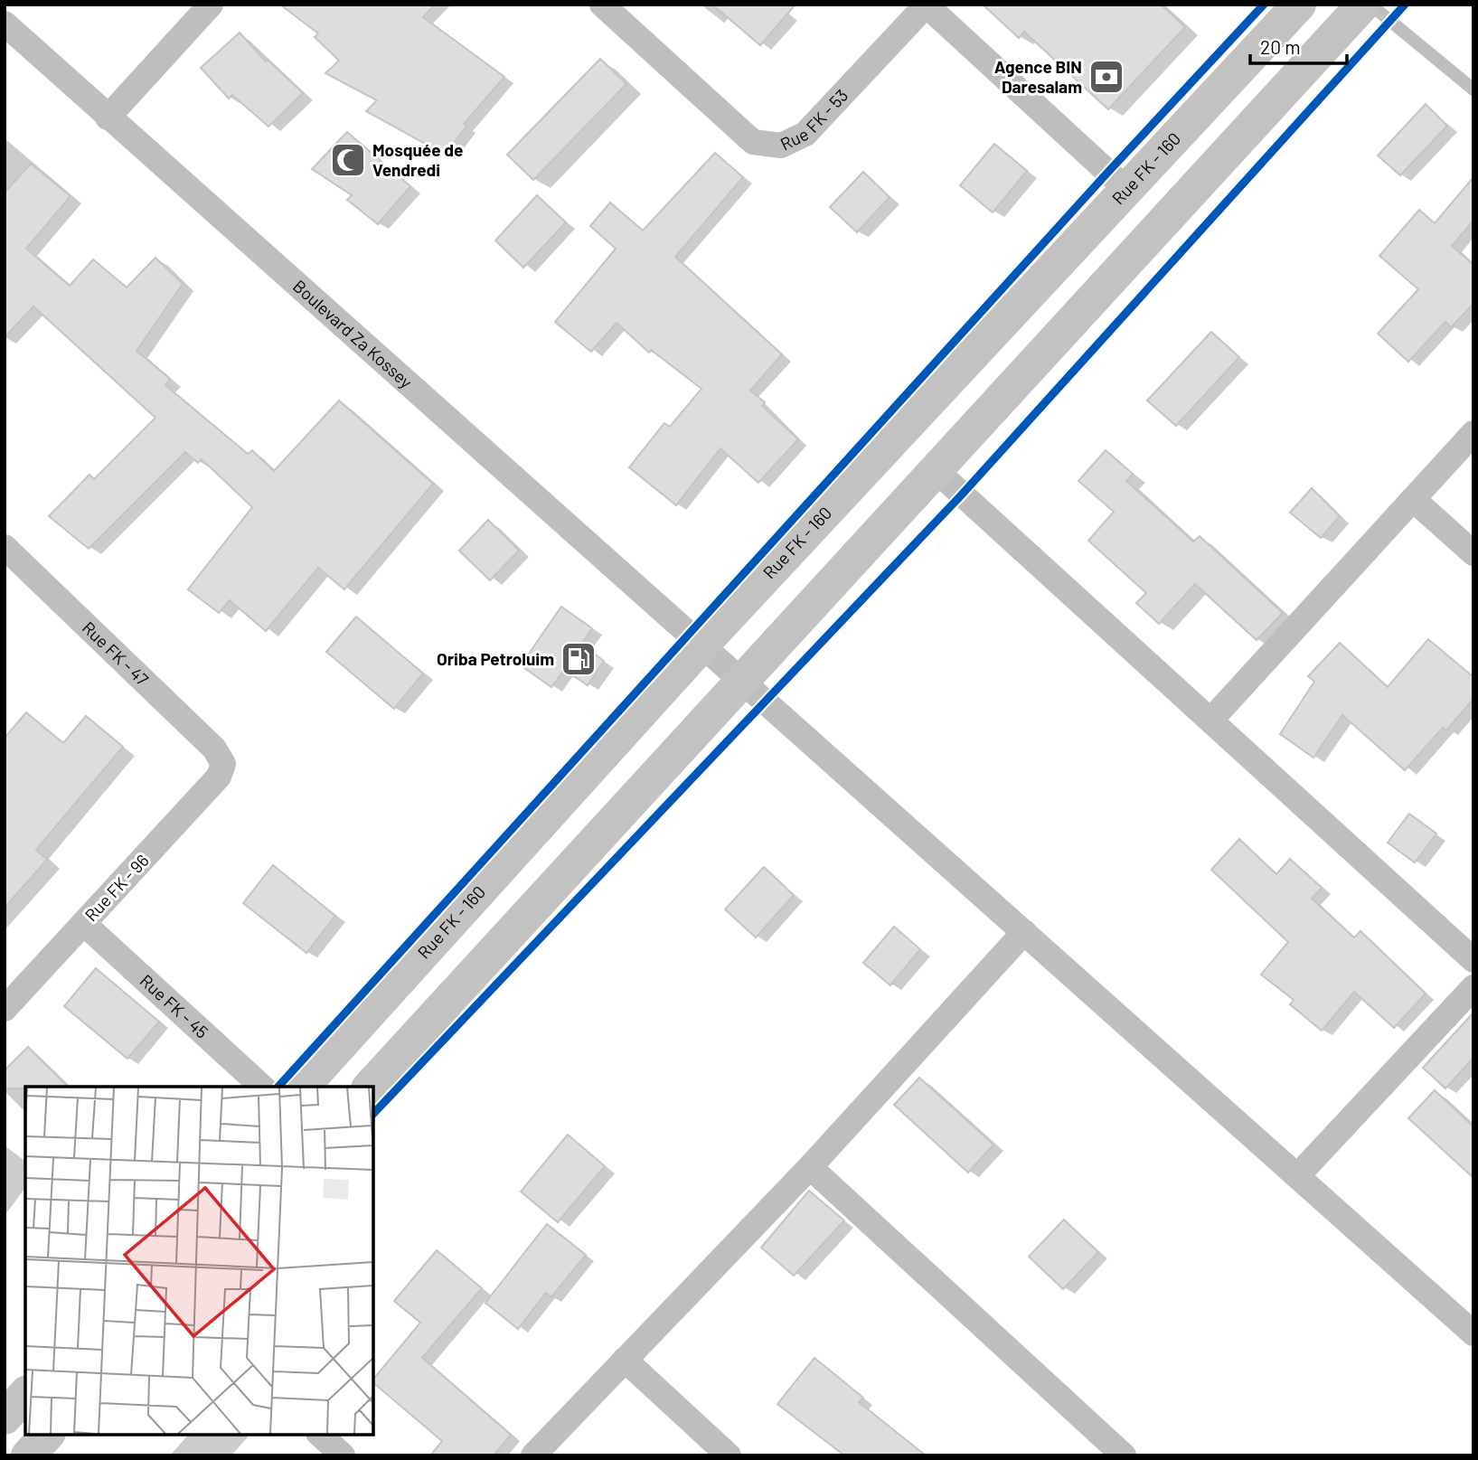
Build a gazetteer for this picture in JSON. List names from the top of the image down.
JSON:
{
  "streets": {
    "main road": ["Rue FK - 160"],
    "street": [
      "Rue FK - 53",
      "Boulevard Za Kossey",
      "Rue FK - 47",
      "Rue FK - 96",
      "Rue FK - 45"
    ]
  },
  "crossings": [
    ["Rue FK - 160", "Boulevard Za Kossey"],
    ["Rue FK - 47", "Rue FK - 96"],
    ["Rue FK - 96", "Rue FK - 45"]
  ],
  "places": {
    "bank": ["Agence BIN Daresalam"],
    "mosque": ["Mosquée de Vendredi"],
    "fuel station": ["Oriba Petroluim"]
  },
  "scale_bar": "20 m"
}
